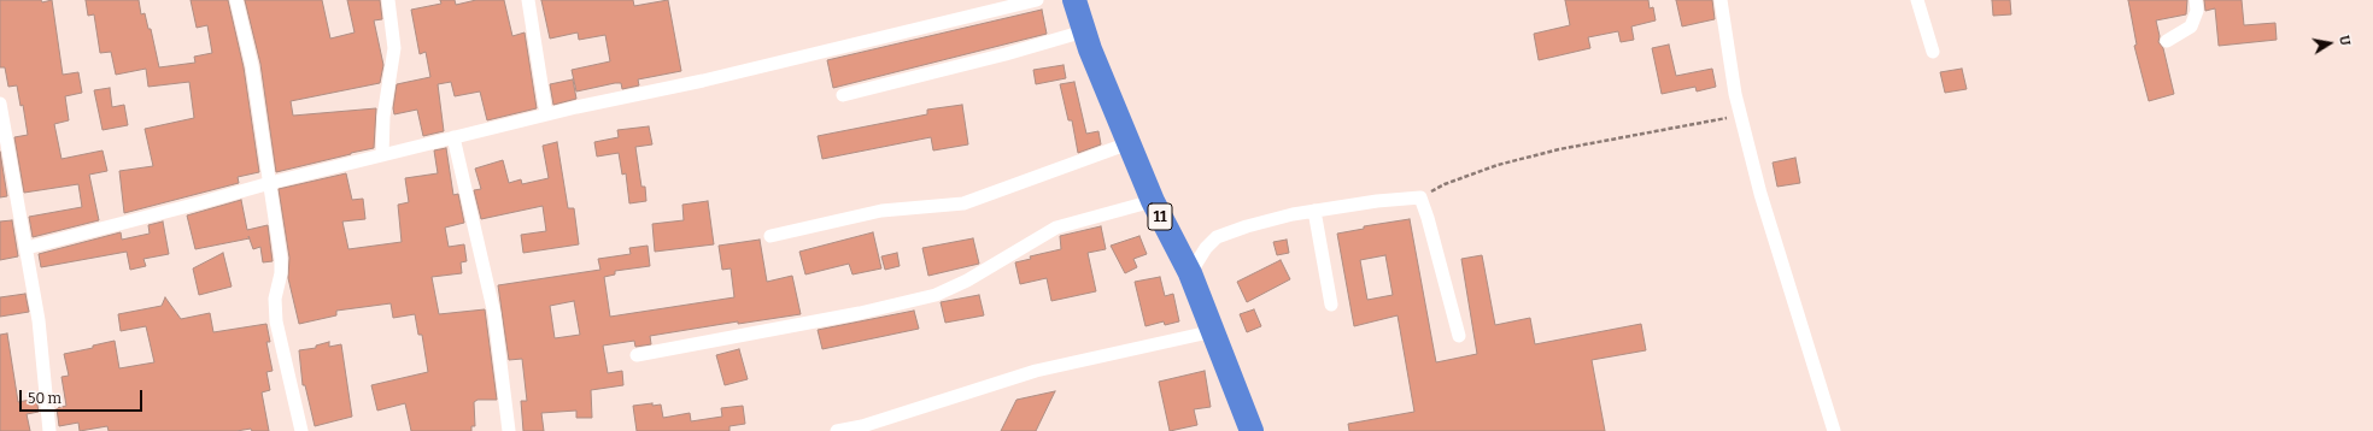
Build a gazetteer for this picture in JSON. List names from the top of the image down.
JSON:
{
  "streets": {
    "highway": ["11"]
  },
  "scale_bar": "50 m",
  "north": "right"
}
